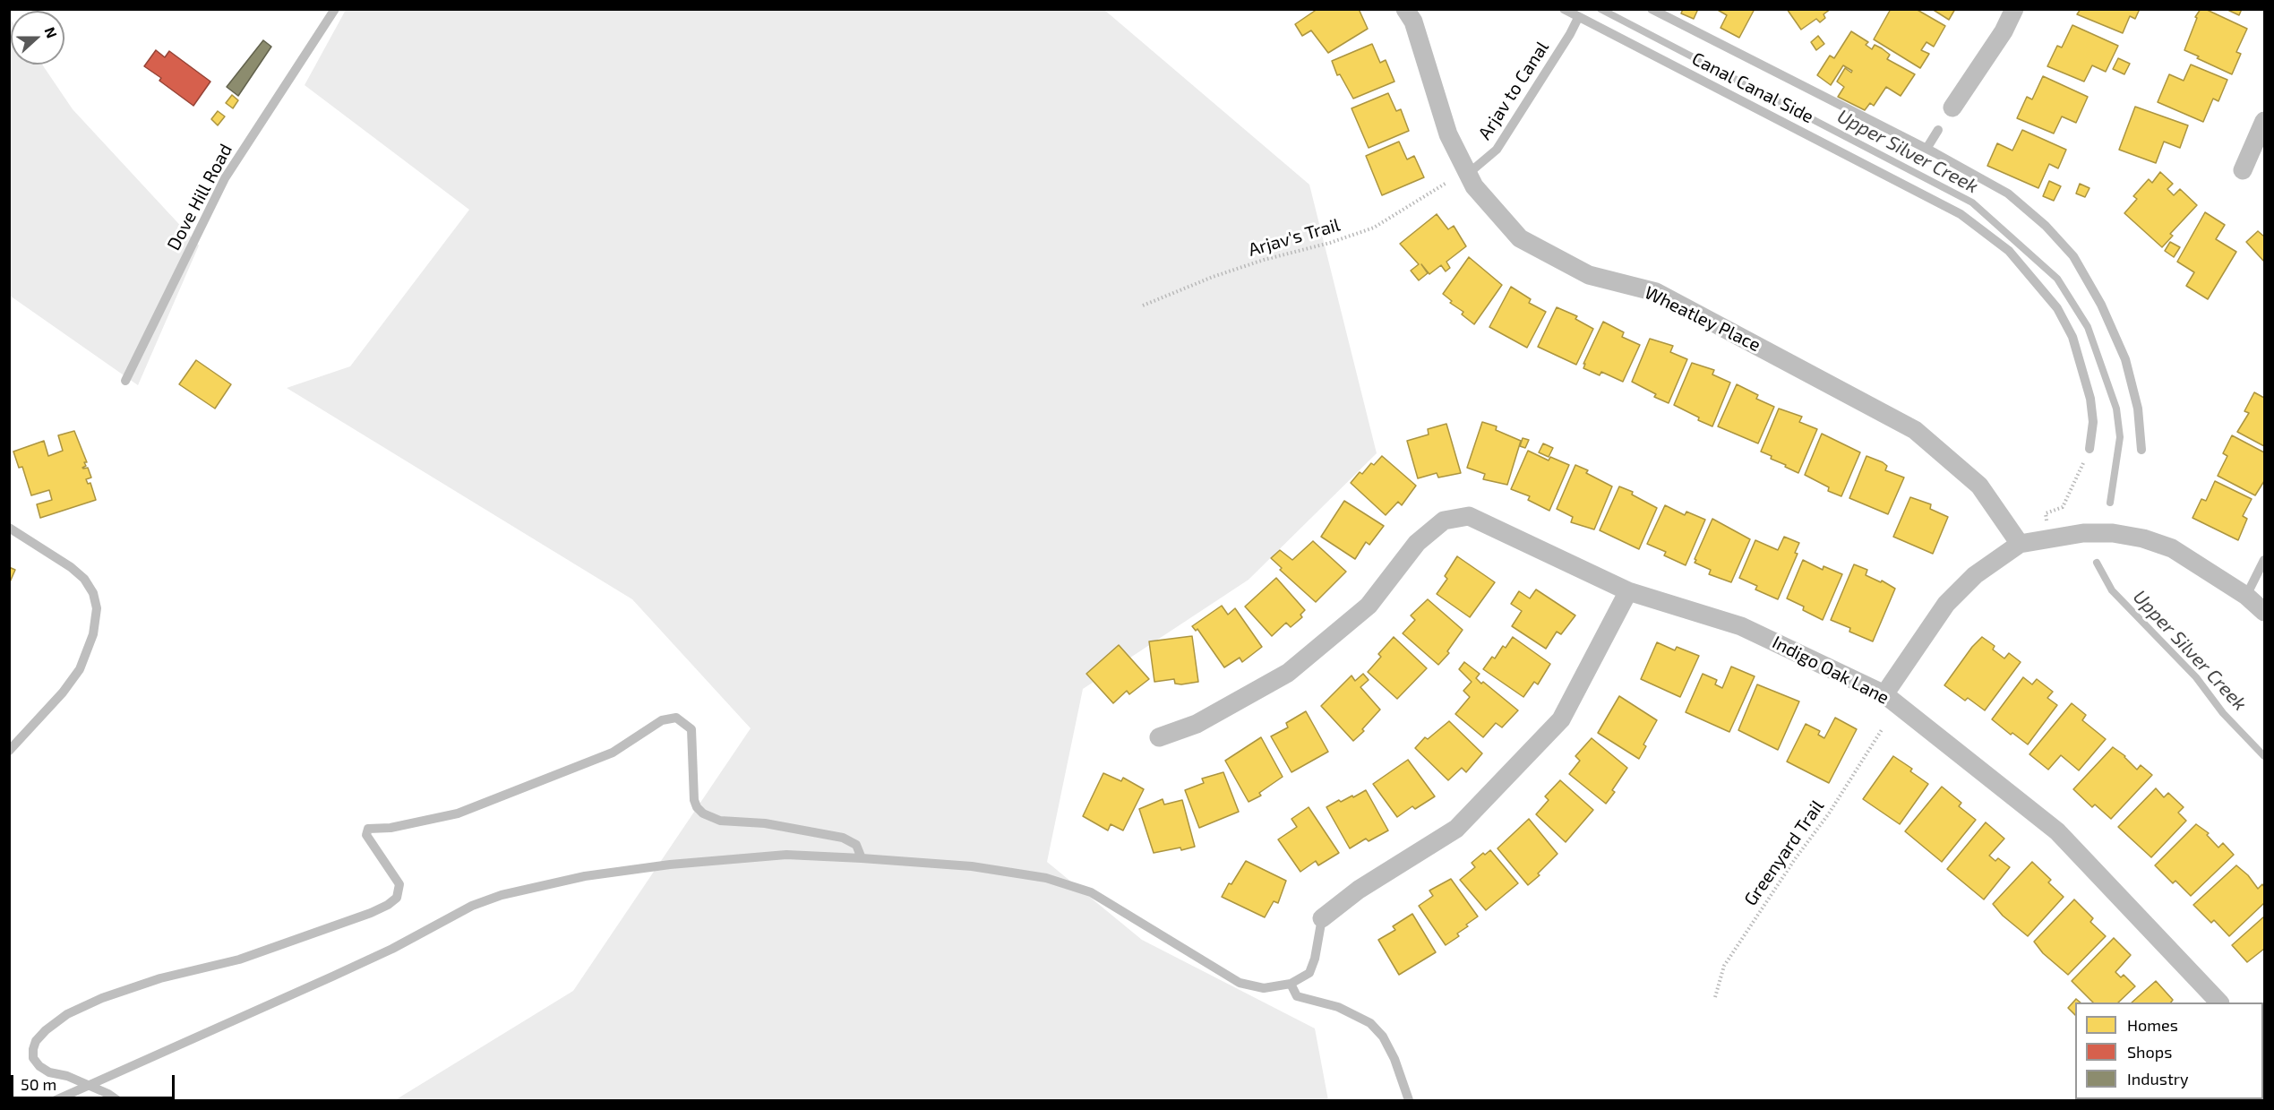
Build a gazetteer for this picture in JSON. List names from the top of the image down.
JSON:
{
  "streets": {
    "street": ["Wheatley Place", "Indigo Oak Lane"],
    "lane": ["Canal Canal Side", "Arjav to Canal", "Dove Hill Road"],
    "path": ["Arjav's Trail", "Greenyard Trail"]
  },
  "crossings": [
    ["Canal Canal Side", "Arjav to Canal"],
    ["Arjav to Canal", "Wheatley Place"]
  ],
  "water": ["Upper Silver Creek"],
  "legend": ["Homes", "Shops", "Industry"],
  "scale_bar": "50 m",
  "north": "right"
}
